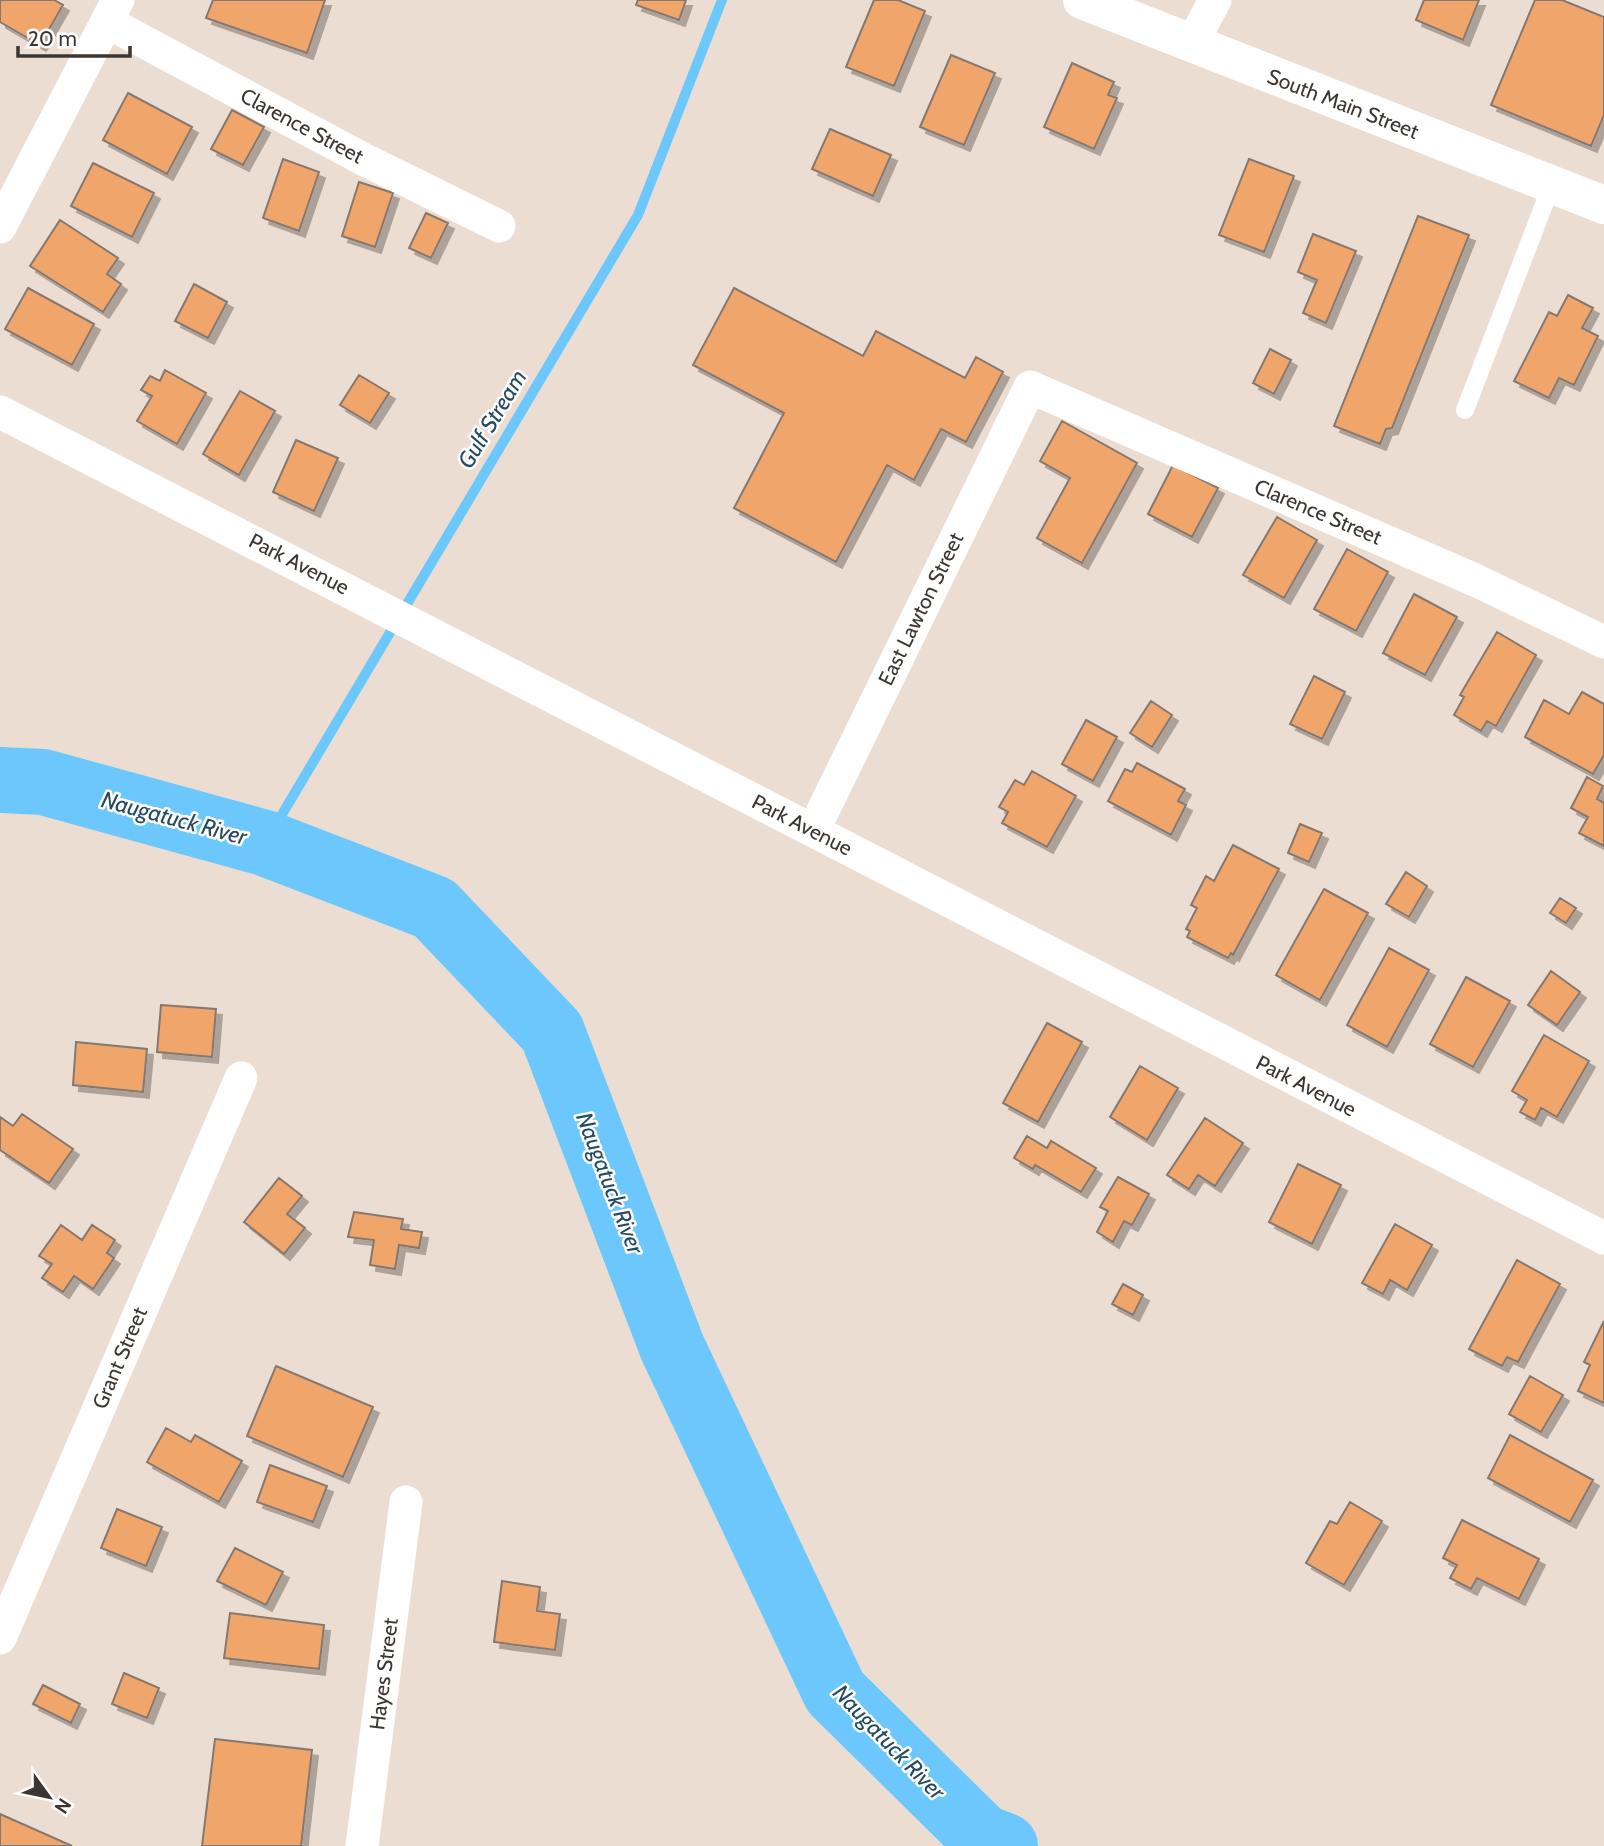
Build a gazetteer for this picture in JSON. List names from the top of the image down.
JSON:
{
  "streets": {
    "main road": ["South Main Street"],
    "street": [
      "Clarence Street",
      "Park Avenue",
      "East Lawton Street",
      "Grant Street",
      "Hayes Street"
    ]
  },
  "crossings": [
    ["Clarence Street", "East Lawton Street"],
    ["Park Avenue", "East Lawton Street"]
  ],
  "water": ["Gulf Stream", "Naugatuck River"],
  "scale_bar": "20 m",
  "north": "bottom right"
}
